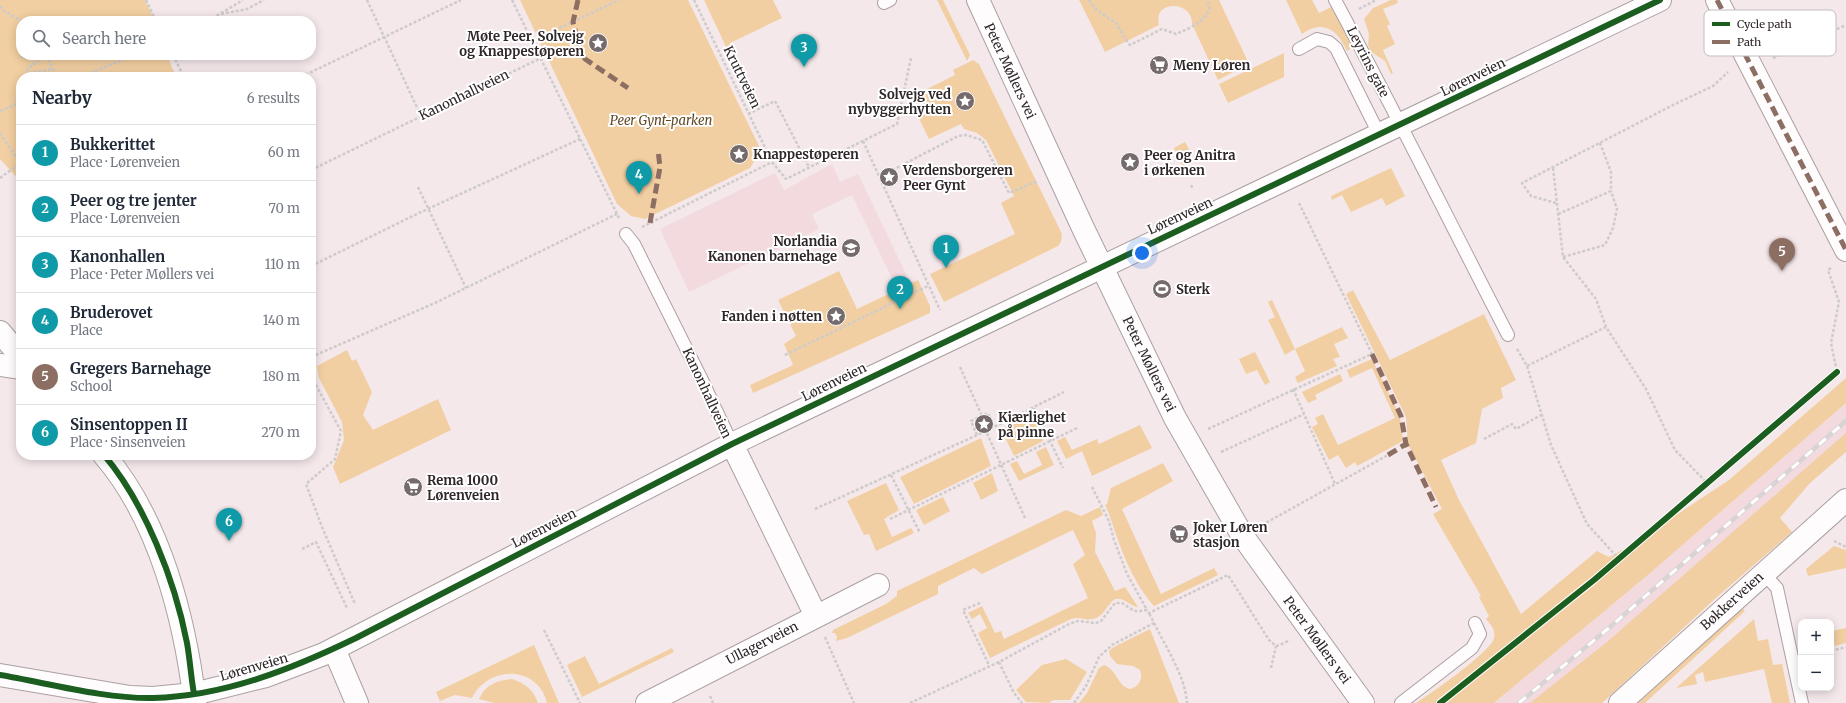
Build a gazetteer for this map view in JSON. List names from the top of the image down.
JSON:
{
  "streets": {
    "street": [
      "Peter Møllers vei",
      "Lørenveien",
      "Kanonhallveien",
      "Bøkkerveien",
      "Ullagerveien"
    ],
    "lane": ["Leyrins gate"],
    "path": ["Kruttveien"]
  },
  "crossings": [
    ["Leyrins gate", "Lørenveien"],
    ["Peter Møllers vei", "Lørenveien"],
    ["Lørenveien", "Kanonhallveien"],
    ["Kanonhallveien", "Ullagerveien"]
  ],
  "parks": ["Peer Gynt-parken"],
  "places": {
    "place": [
      "Møte Peer, Solvejg og Knappestøperen",
      "Solvejg ved nybyggerhytten",
      "Knappestøperen",
      "Peer og Anitra i ørkenen",
      "Verdensborgeren Peer Gynt",
      "Fanden i nøtten",
      "Kjærlighet på pinne"
    ],
    "supermarket": ["Meny Løren", "Rema 1000 Lørenveien", "Joker Løren stasjon"],
    "school or university": ["Norlandia Kanonen barnehage"],
    "sports": ["Sterk"]
  },
  "legend": ["Cycle path", "Path"],
  "page": {
    "search": "Search here",
    "pins": [
      "3",
      "4",
      "1",
      "5",
      "2",
      "6"
    ],
    "heading": ["Nearby", "6 results"],
    "list": [
      {
        "mark": "1",
        "name": "Bukkerittet",
        "note": "Place · Lørenveien",
        "value": "60 m"
      },
      {
        "mark": "2",
        "name": "Peer og tre jenter",
        "note": "Place · Lørenveien",
        "value": "70 m"
      },
      {
        "mark": "3",
        "name": "Kanonhallen",
        "note": "Place · Peter Møllers vei",
        "value": "110 m"
      },
      {
        "mark": "4",
        "name": "Bruderovet",
        "note": "Place",
        "value": "140 m"
      },
      {
        "mark": "5",
        "name": "Gregers Barnehage",
        "note": "School",
        "value": "180 m"
      },
      {
        "mark": "6",
        "name": "Sinsentoppen II",
        "note": "Place · Sinsenveien",
        "value": "270 m"
      }
    ],
    "map_buttons": ["+", "−"]
  }
}
